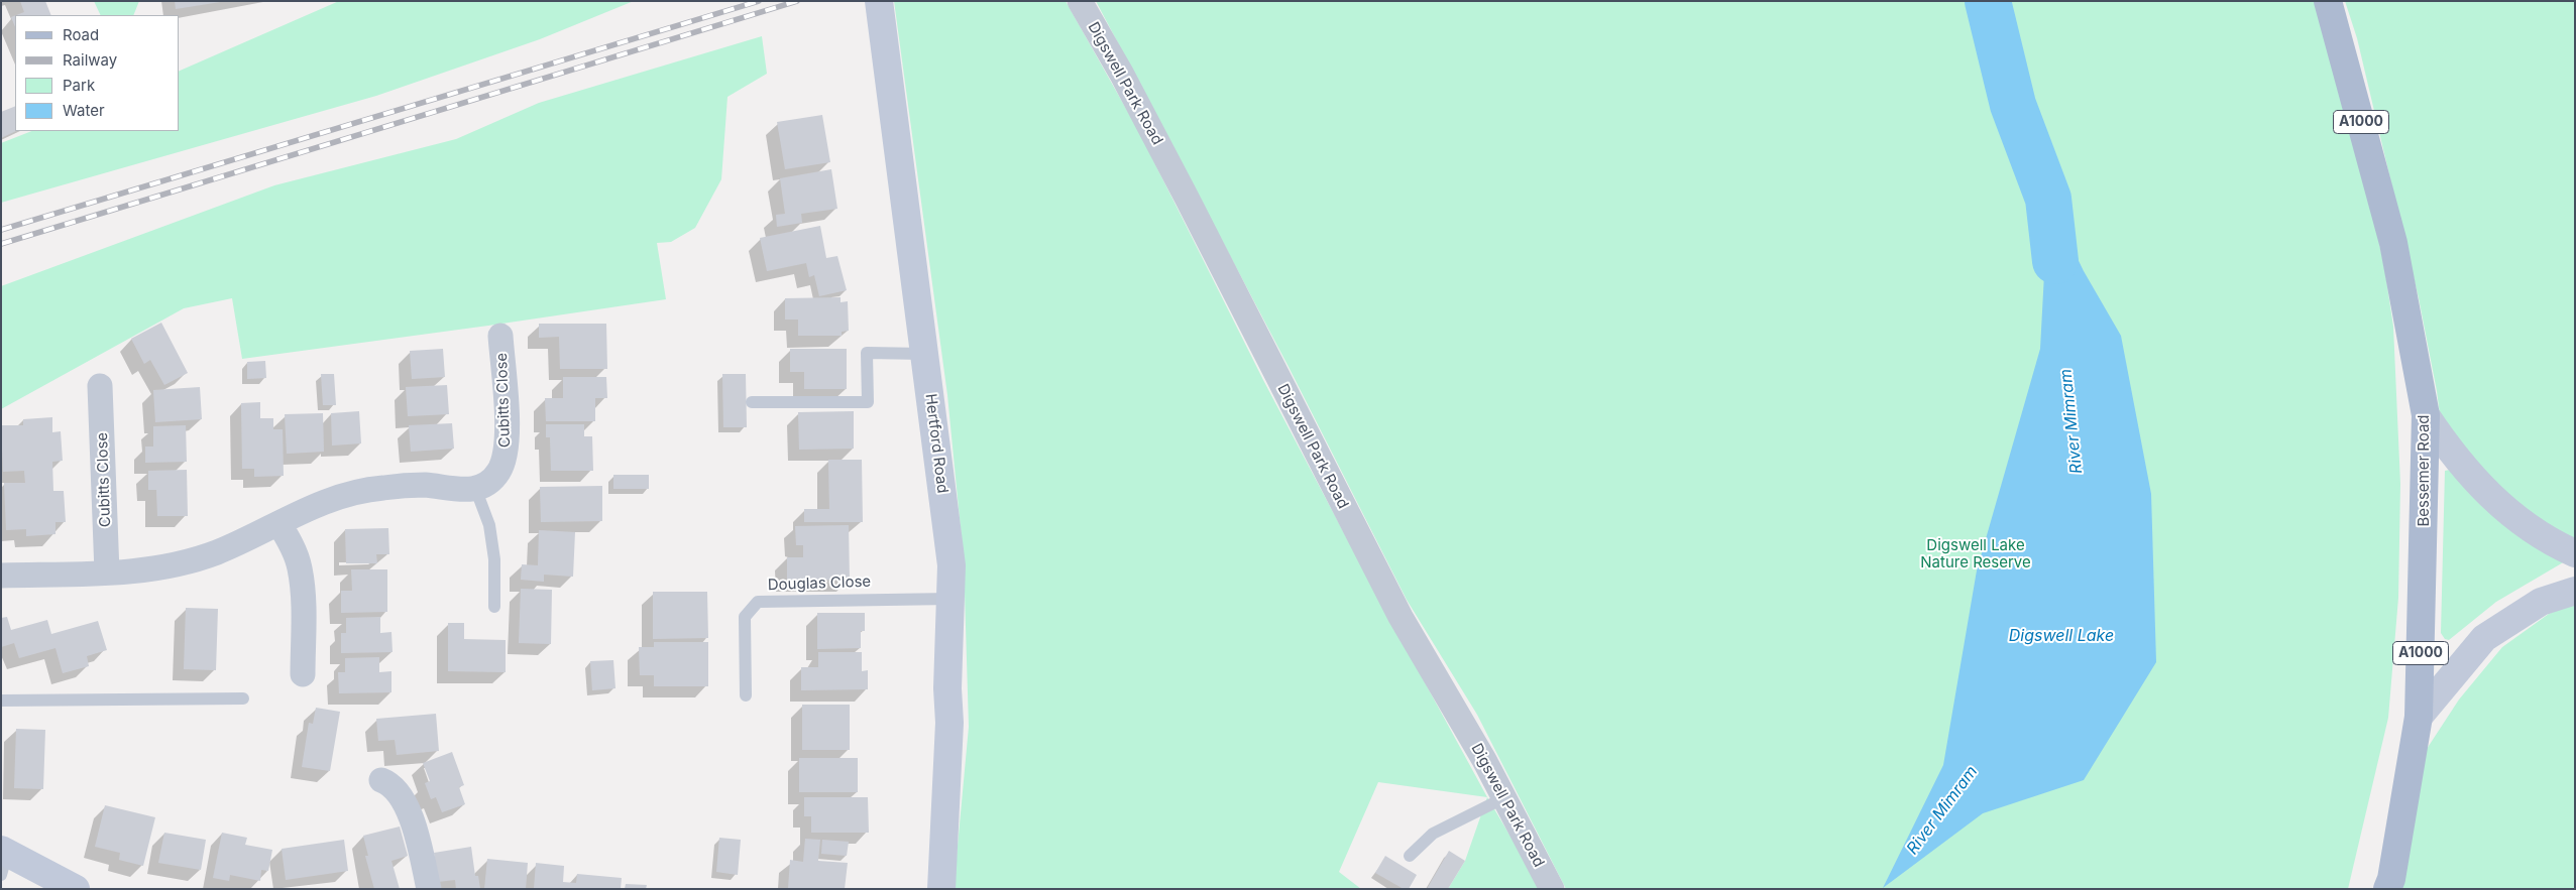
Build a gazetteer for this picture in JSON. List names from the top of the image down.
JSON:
{
  "streets": {
    "main road": ["A1000", "Bessemer Road"],
    "street": ["Digswell Park Road", "Cubitts Close", "Hertford Road"],
    "lane": ["Douglas Close"]
  },
  "crossings": [
    ["Hertford Road", "Douglas Close"]
  ],
  "water": ["River Mimram", "Digswell Lake"],
  "parks": ["Digswell Lake Nature Reserve"],
  "legend": [
    "Road",
    "Railway",
    "Park",
    "Water"
  ]
}
